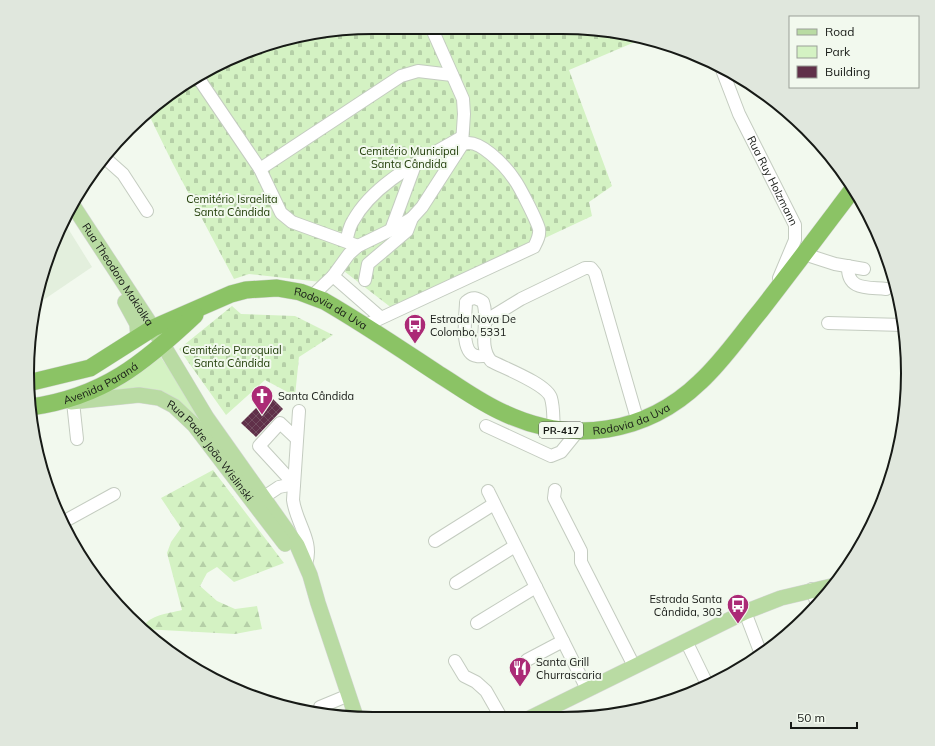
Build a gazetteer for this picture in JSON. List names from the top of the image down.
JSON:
{
  "streets": {
    "highway": ["Rodovia da Uva", "Avenida Paraná", "PR-417"],
    "main road": ["Rua Theodoro Makiolka", "Rua Padre João Wislinski"],
    "street": ["Rua Ruy Holzmann"]
  },
  "crossings": [
    ["Rua Ruy Holzmann", "Rodovia da Uva"],
    ["Rua Theodoro Makiolka", "Rodovia da Uva"],
    ["Rua Theodoro Makiolka", "Avenida Paraná"],
    ["Rua Theodoro Makiolka", "Rua Padre João Wislinski"],
    ["Rodovia da Uva", "Avenida Paraná"],
    ["Rodovia da Uva", "Rua Padre João Wislinski"],
    ["Avenida Paraná", "Rua Padre João Wislinski"]
  ],
  "parks": ["Cemitério Municipal Santa Cândida", "Cemitério Israelita Santa Cândida", "Cemitério Paroquial Santa Cândida"],
  "places": {
    "bus stop": ["Estrada Nova De Colombo, 5331", "Estrada Santa Cândida, 303"],
    "church": ["Santa Cândida"],
    "restaurant": ["Santa Grill Churrascaria"]
  },
  "legend": ["Road", "Park", "Building"],
  "scale_bar": "50 m"
}
